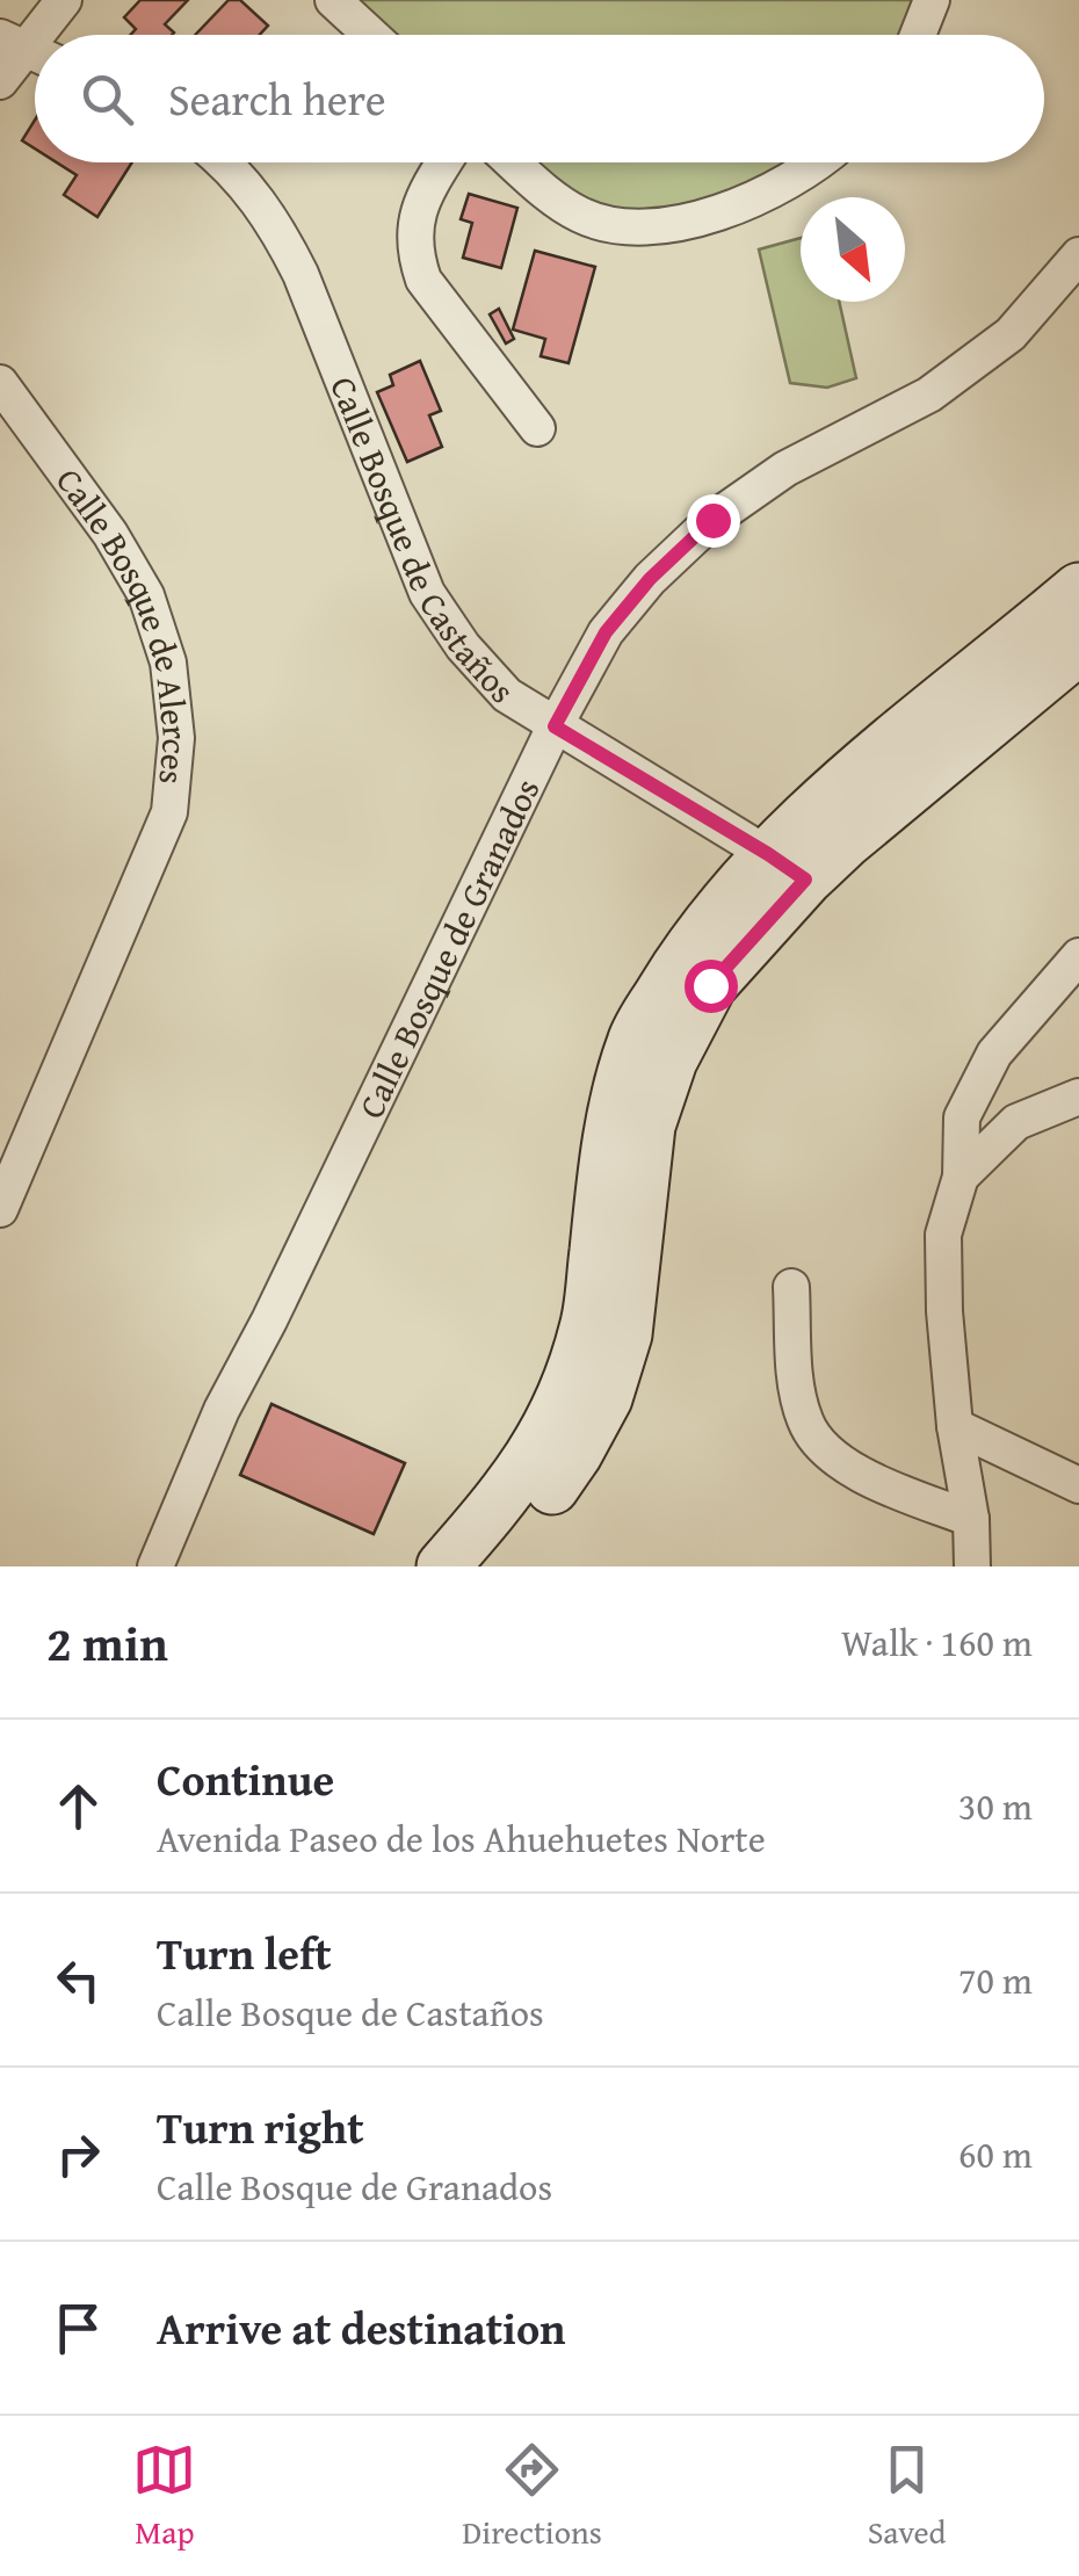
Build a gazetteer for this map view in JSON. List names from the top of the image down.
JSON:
{
  "streets": {
    "street": ["Calle Bosque de Castaños", "Calle Bosque de Alerces", "Calle Bosque de Granados"]
  },
  "crossings": [
    ["Calle Bosque de Castaños", "Calle Bosque de Granados"]
  ],
  "north": "bottom right",
  "page": {
    "search": "Search here",
    "heading": ["2 min", "Walk · 160 m"],
    "list": [
      ["Continue", "Avenida Paseo de los Ahuehuetes Norte", "30 m"],
      ["Turn left", "Calle Bosque de Castaños", "70 m"],
      ["Turn right", "Calle Bosque de Granados", "60 m"],
      "Arrive at destination"
    ],
    "nav": ["Map", "Directions", "Saved"]
  }
}
